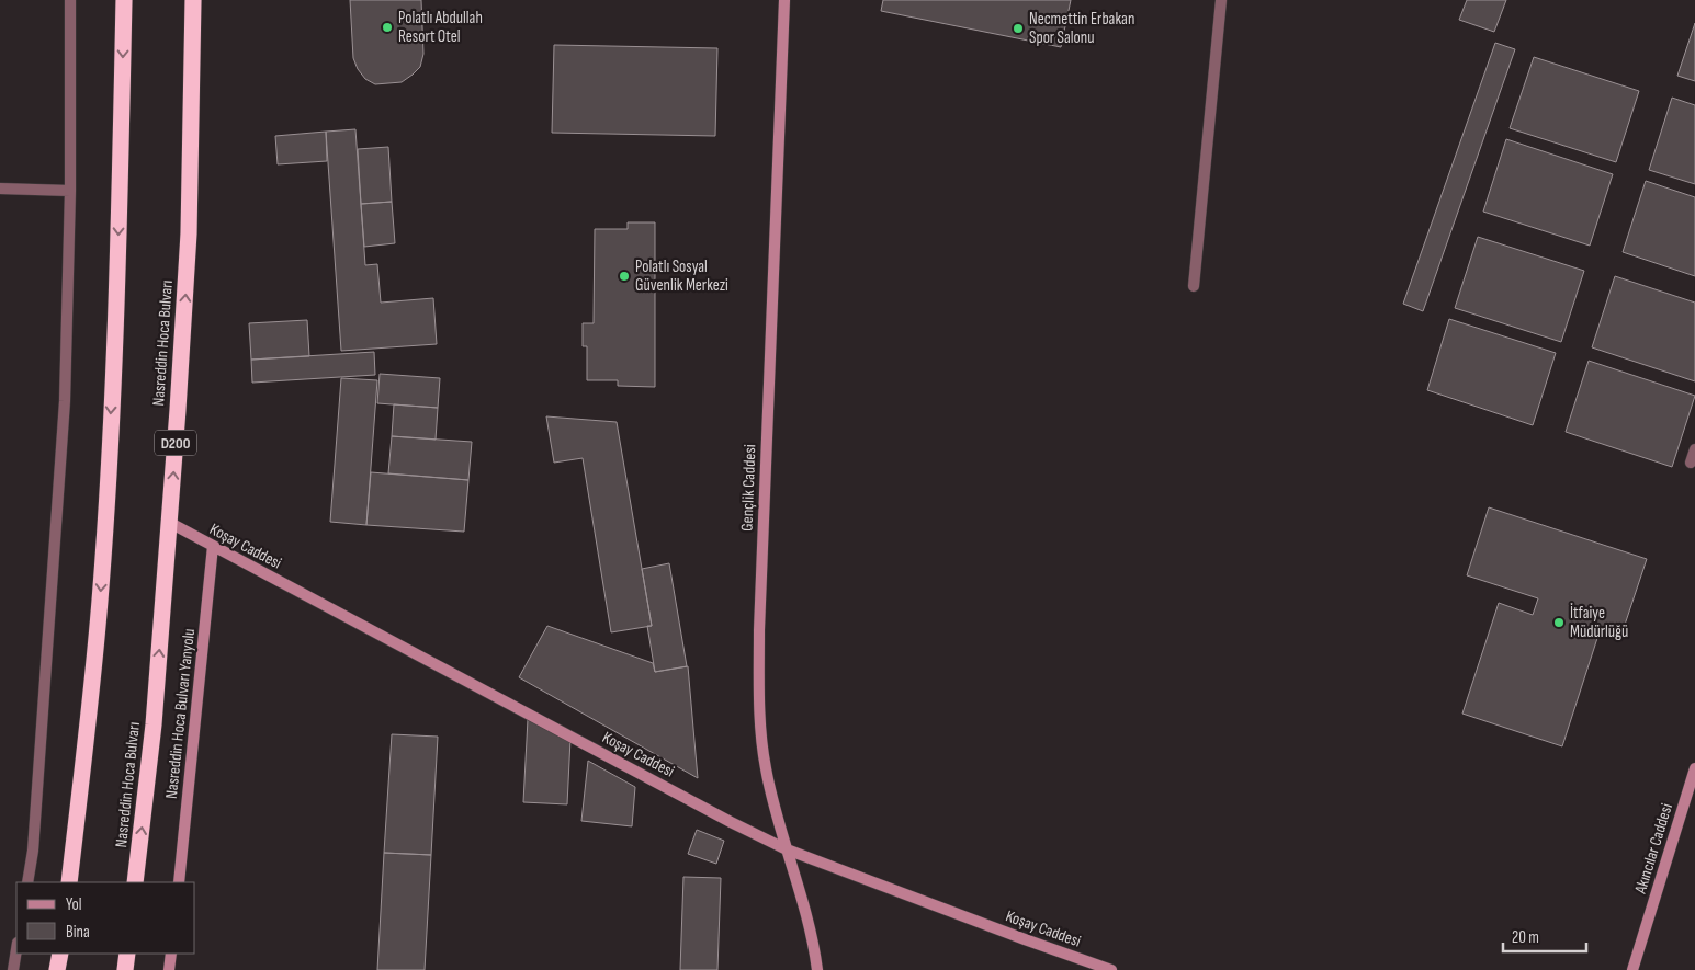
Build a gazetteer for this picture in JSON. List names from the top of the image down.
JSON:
{
  "streets": {
    "highway": ["Nasreddin Hoca Bulvarı", "D200"],
    "street": [
      "Gençlik Caddesi",
      "Koşay Caddesi",
      "Nasreddin Hoca Bulvarı Yanyolu",
      "Akıncılar Caddesi"
    ]
  },
  "crossings": [
    ["Nasreddin Hoca Bulvarı", "Koşay Caddesi"],
    ["Gençlik Caddesi", "Koşay Caddesi"],
    ["Koşay Caddesi", "Nasreddin Hoca Bulvarı Yanyolu"]
  ],
  "places": [
    "Polatlı Abdullah Resort Otel",
    "Necmettin Erbakan Spor Salonu",
    "Polatlı Sosyal Güvenlik Merkezi",
    "İtfaiye Müdürlüğü"
  ],
  "legend": ["Yol", "Bina"],
  "scale_bar": "20 m"
}
